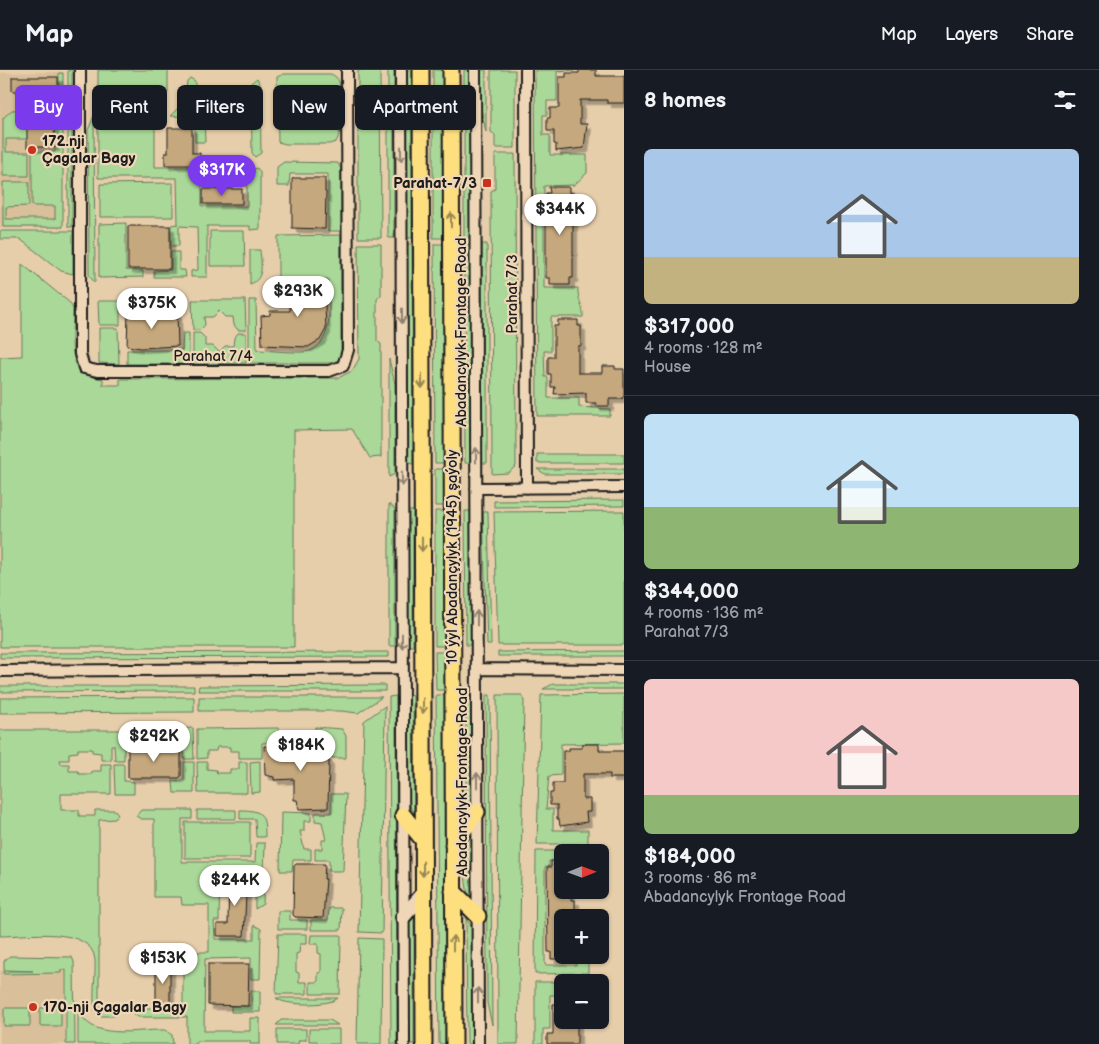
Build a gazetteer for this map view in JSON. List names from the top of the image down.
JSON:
{
  "streets": {
    "main road": ["10 ýyl Abadançylyk (1945) şaýoly"],
    "street": ["Parahat 7/3", "Abadancylyk Frontage Road", "Parahat 7/4"]
  },
  "places": {
    "other": ["172.nji Çagalar Bagy", "170-nji Çagalar Bagy"],
    "transit": ["Parahat-7/3"]
  },
  "north": "right",
  "page": {
    "header": "Map",
    "nav": ["Map", "Layers", "Share"],
    "heading": "8 homes",
    "chip": [
      "Buy",
      "Rent",
      "Filters",
      "New",
      "Apartment"
    ],
    "list": [
      {
        "name": "$317,000",
        "note": "4 rooms · 128 m² · House"
      },
      {
        "name": "$344,000",
        "note": "4 rooms · 136 m² · Parahat 7/3"
      },
      {
        "name": "$184,000",
        "note": "3 rooms · 86 m² · Abadancylyk Frontage Road"
      }
    ],
    "price": [
      "$317K",
      "$344K",
      "$293K",
      "$375K",
      "$292K",
      "$184K",
      "$244K",
      "$153K"
    ],
    "map_buttons": ["+", "−"]
  }
}
